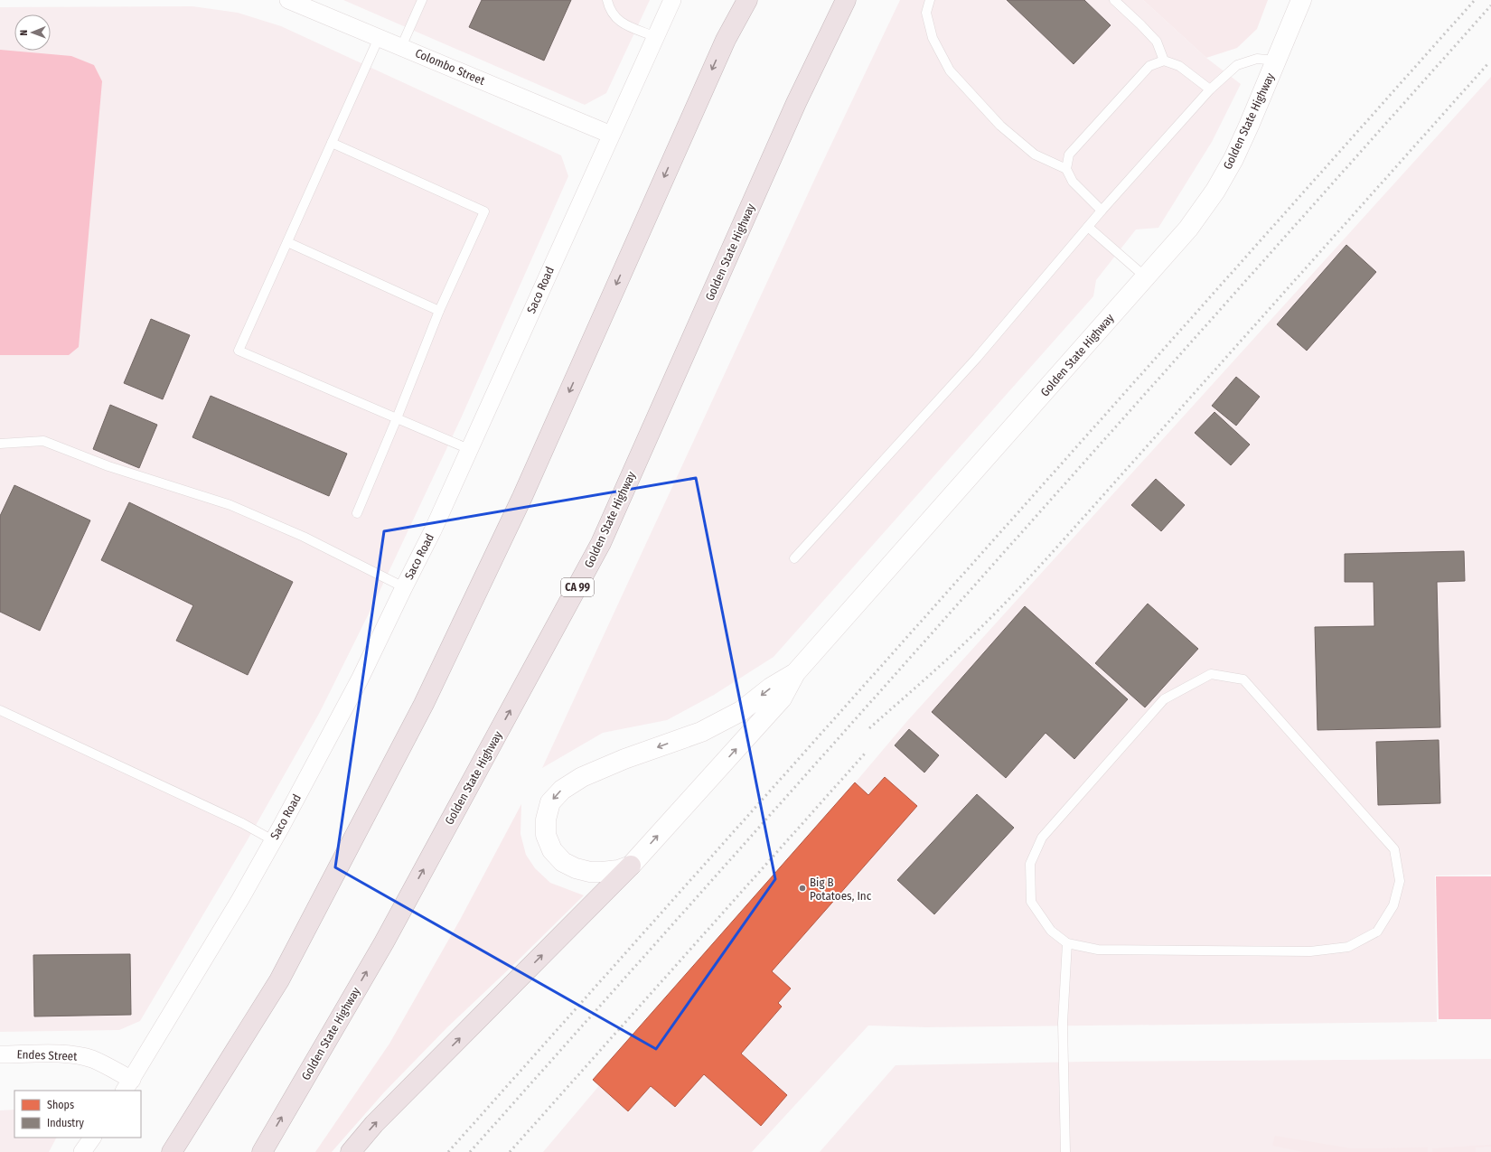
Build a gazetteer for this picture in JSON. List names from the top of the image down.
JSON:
{
  "streets": {
    "highway": ["Golden State Highway", "CA 99"],
    "street": ["Colombo Street", "Saco Road", "Endes Street"]
  },
  "crossings": [
    ["Colombo Street", "Saco Road"],
    ["Saco Road", "Endes Street"]
  ],
  "places": ["Big B Potatoes, Inc"],
  "legend": ["Shops", "Industry"],
  "north": "left"
}
